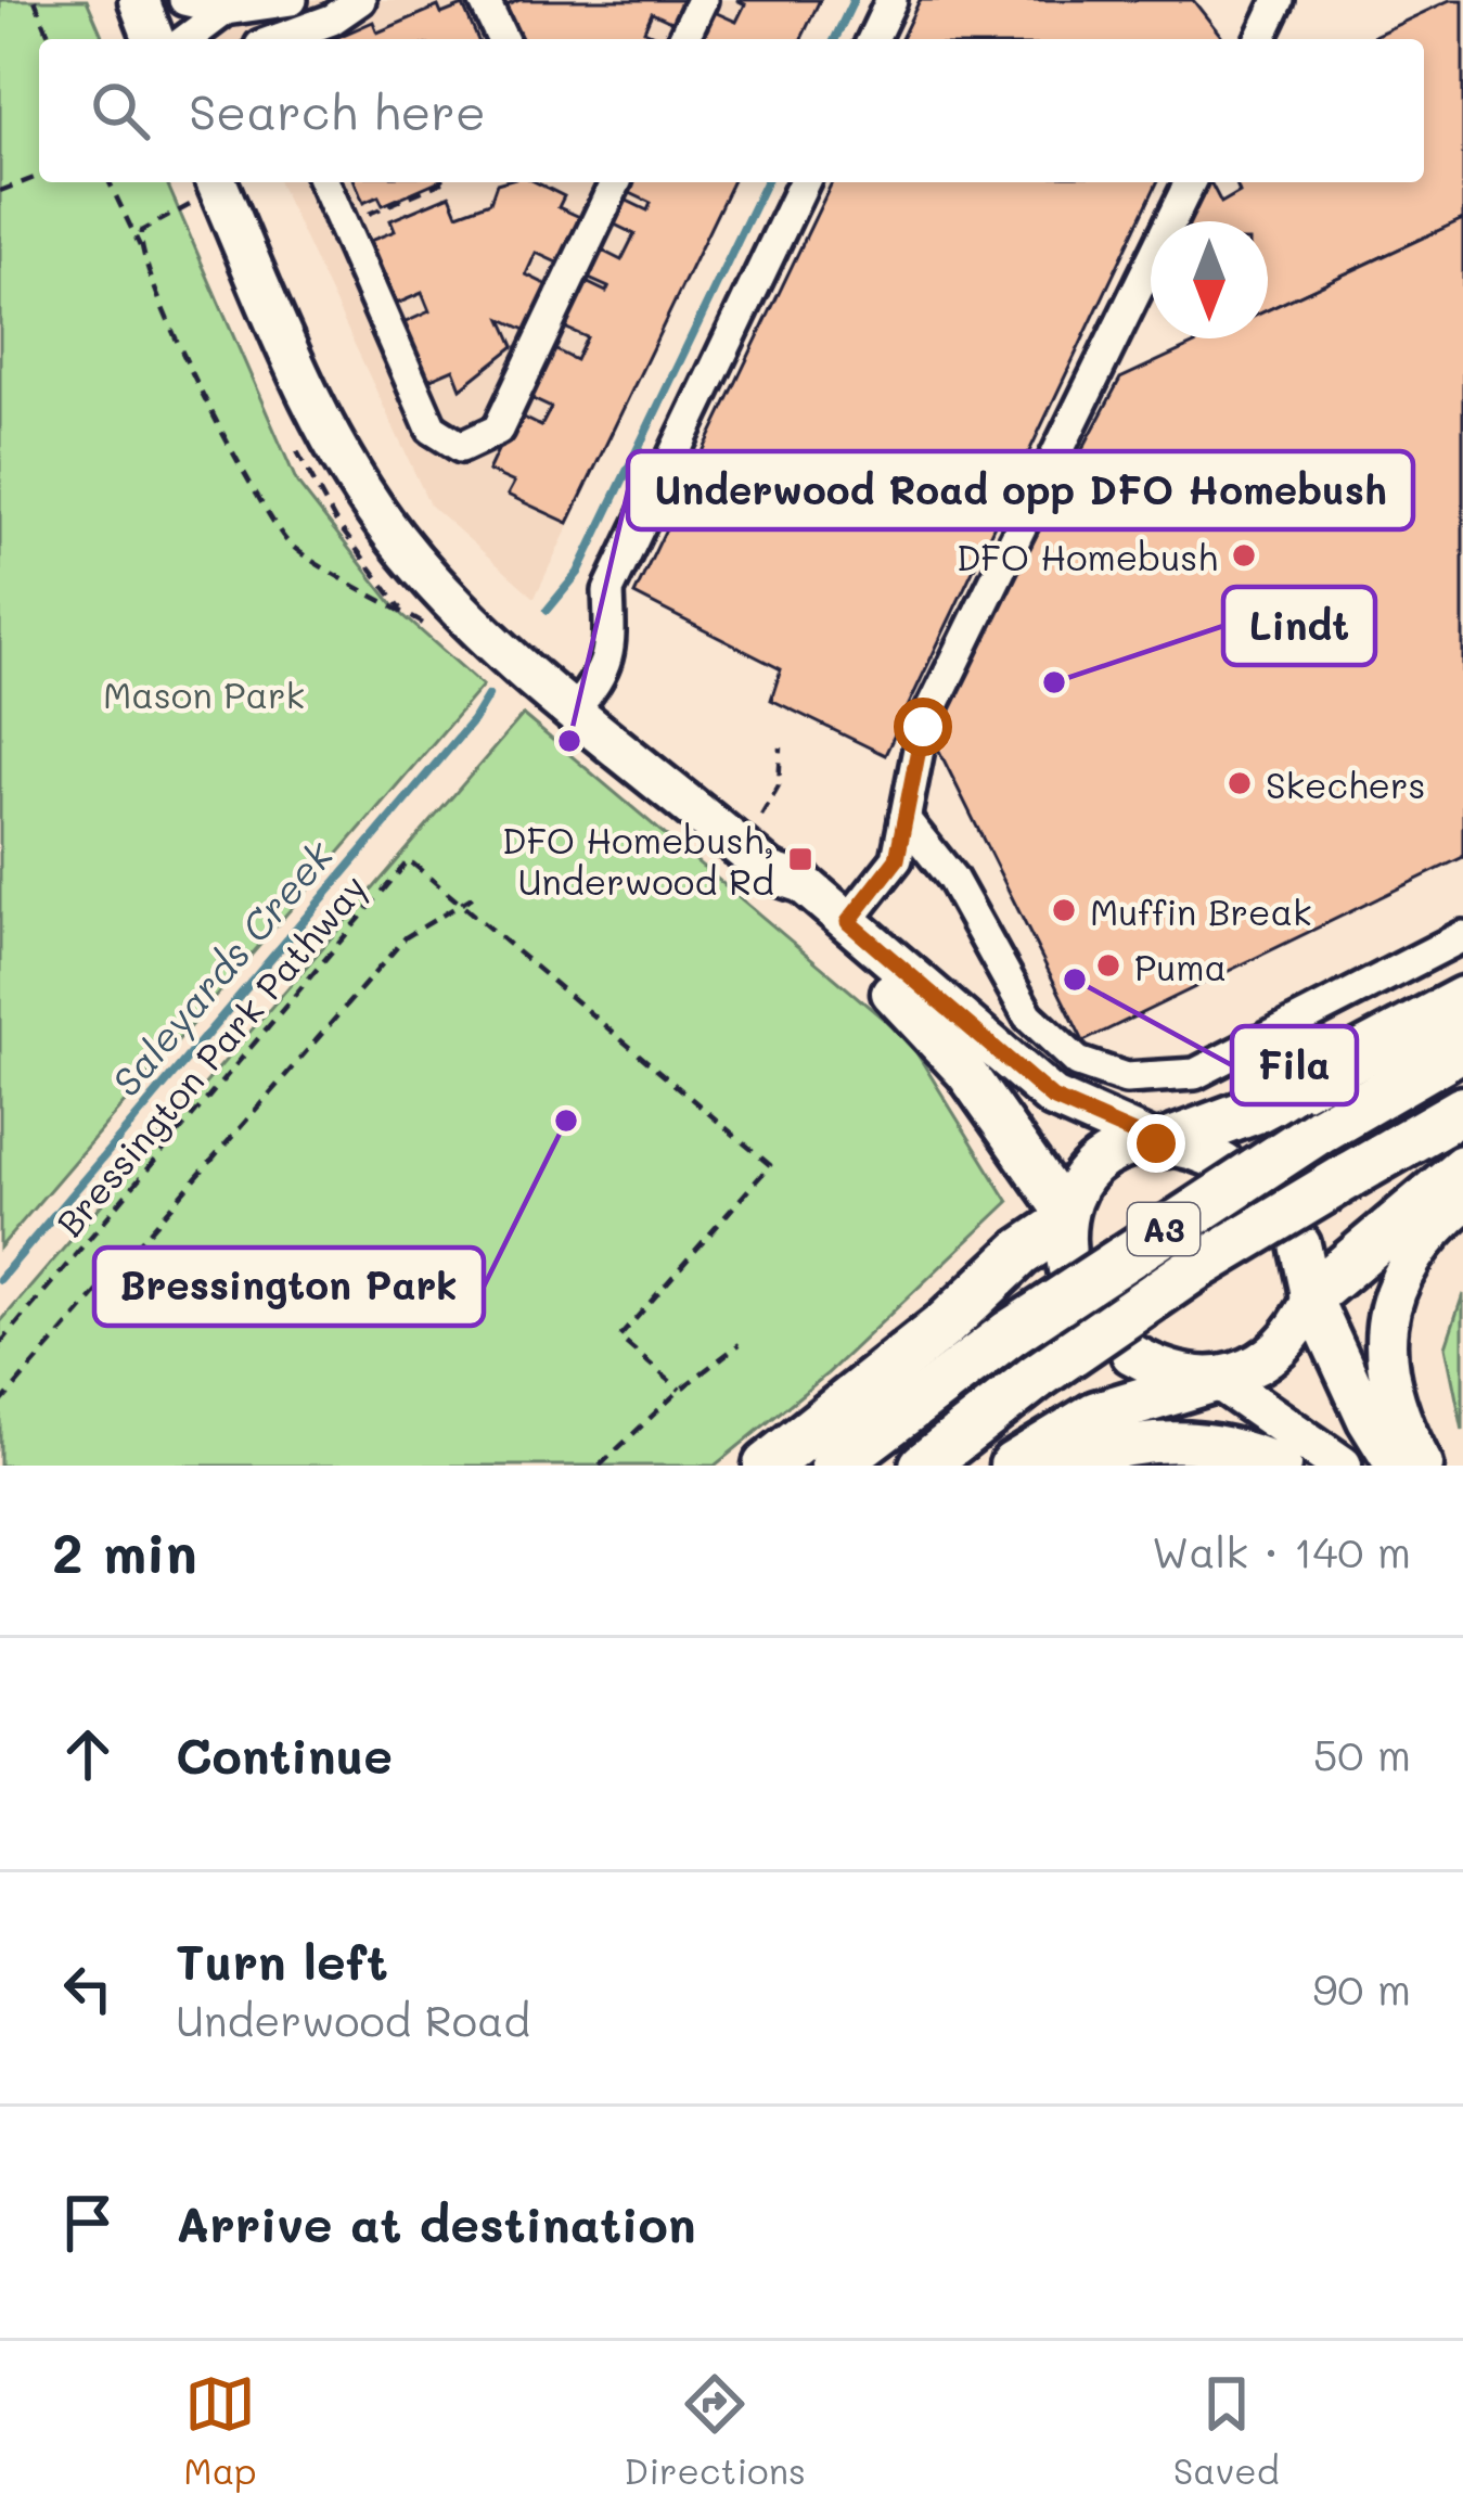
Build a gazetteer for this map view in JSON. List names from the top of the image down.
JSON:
{
  "streets": {
    "highway": ["A3"],
    "path": ["Bressington Park Pathway"]
  },
  "water": ["Saleyards Creek"],
  "parks": ["Mason Park"],
  "places": {
    "other": [
      "DFO Homebush",
      "Lindt",
      "Underwood Road opp DFO Homebush",
      "Skechers",
      "Muffin Break",
      "Puma",
      "Fila",
      "Bressington Park"
    ],
    "transit": ["DFO Homebush, Underwood Rd"]
  },
  "north": "bottom",
  "page": {
    "search": "Search here",
    "heading": ["2 min", "Walk · 140 m"],
    "list": [
      ["Continue", "50 m"],
      ["Turn left", "Underwood Road", "90 m"],
      "Arrive at destination"
    ],
    "nav": ["Map", "Directions", "Saved"]
  }
}
